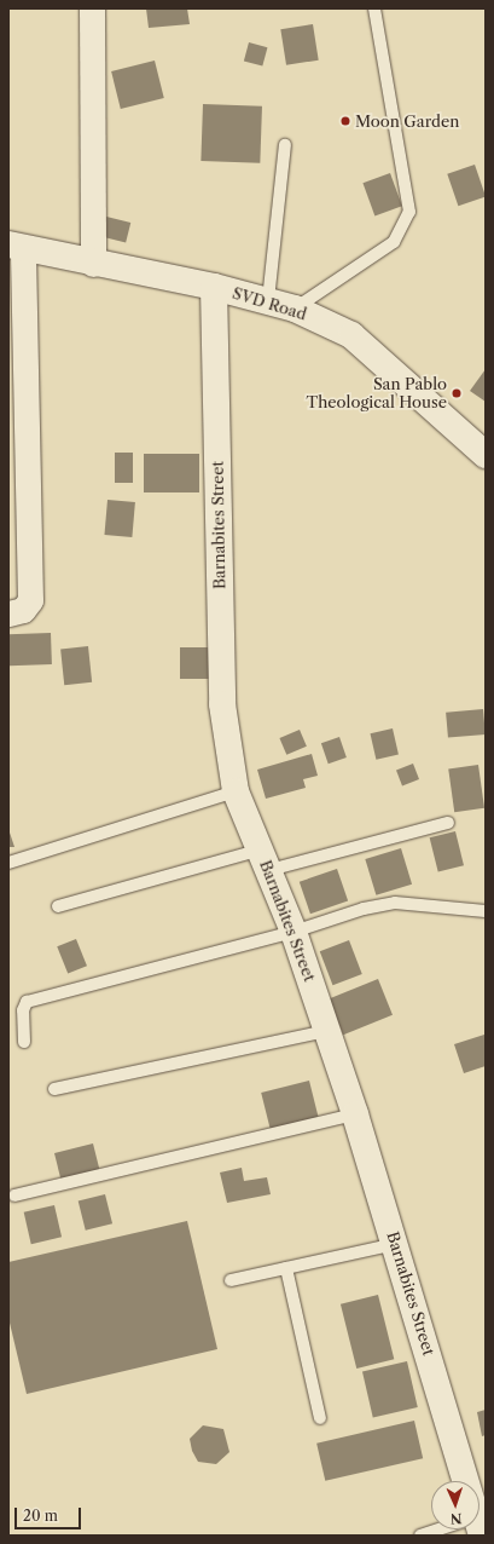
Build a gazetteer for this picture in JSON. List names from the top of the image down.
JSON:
{
  "streets": {
    "street": ["SVD Road", "Barnabites Street"]
  },
  "crossings": [
    ["SVD Road", "Barnabites Street"]
  ],
  "places": ["Moon Garden", "San Pablo Theological House"],
  "scale_bar": "20 m",
  "north": "bottom"
}
